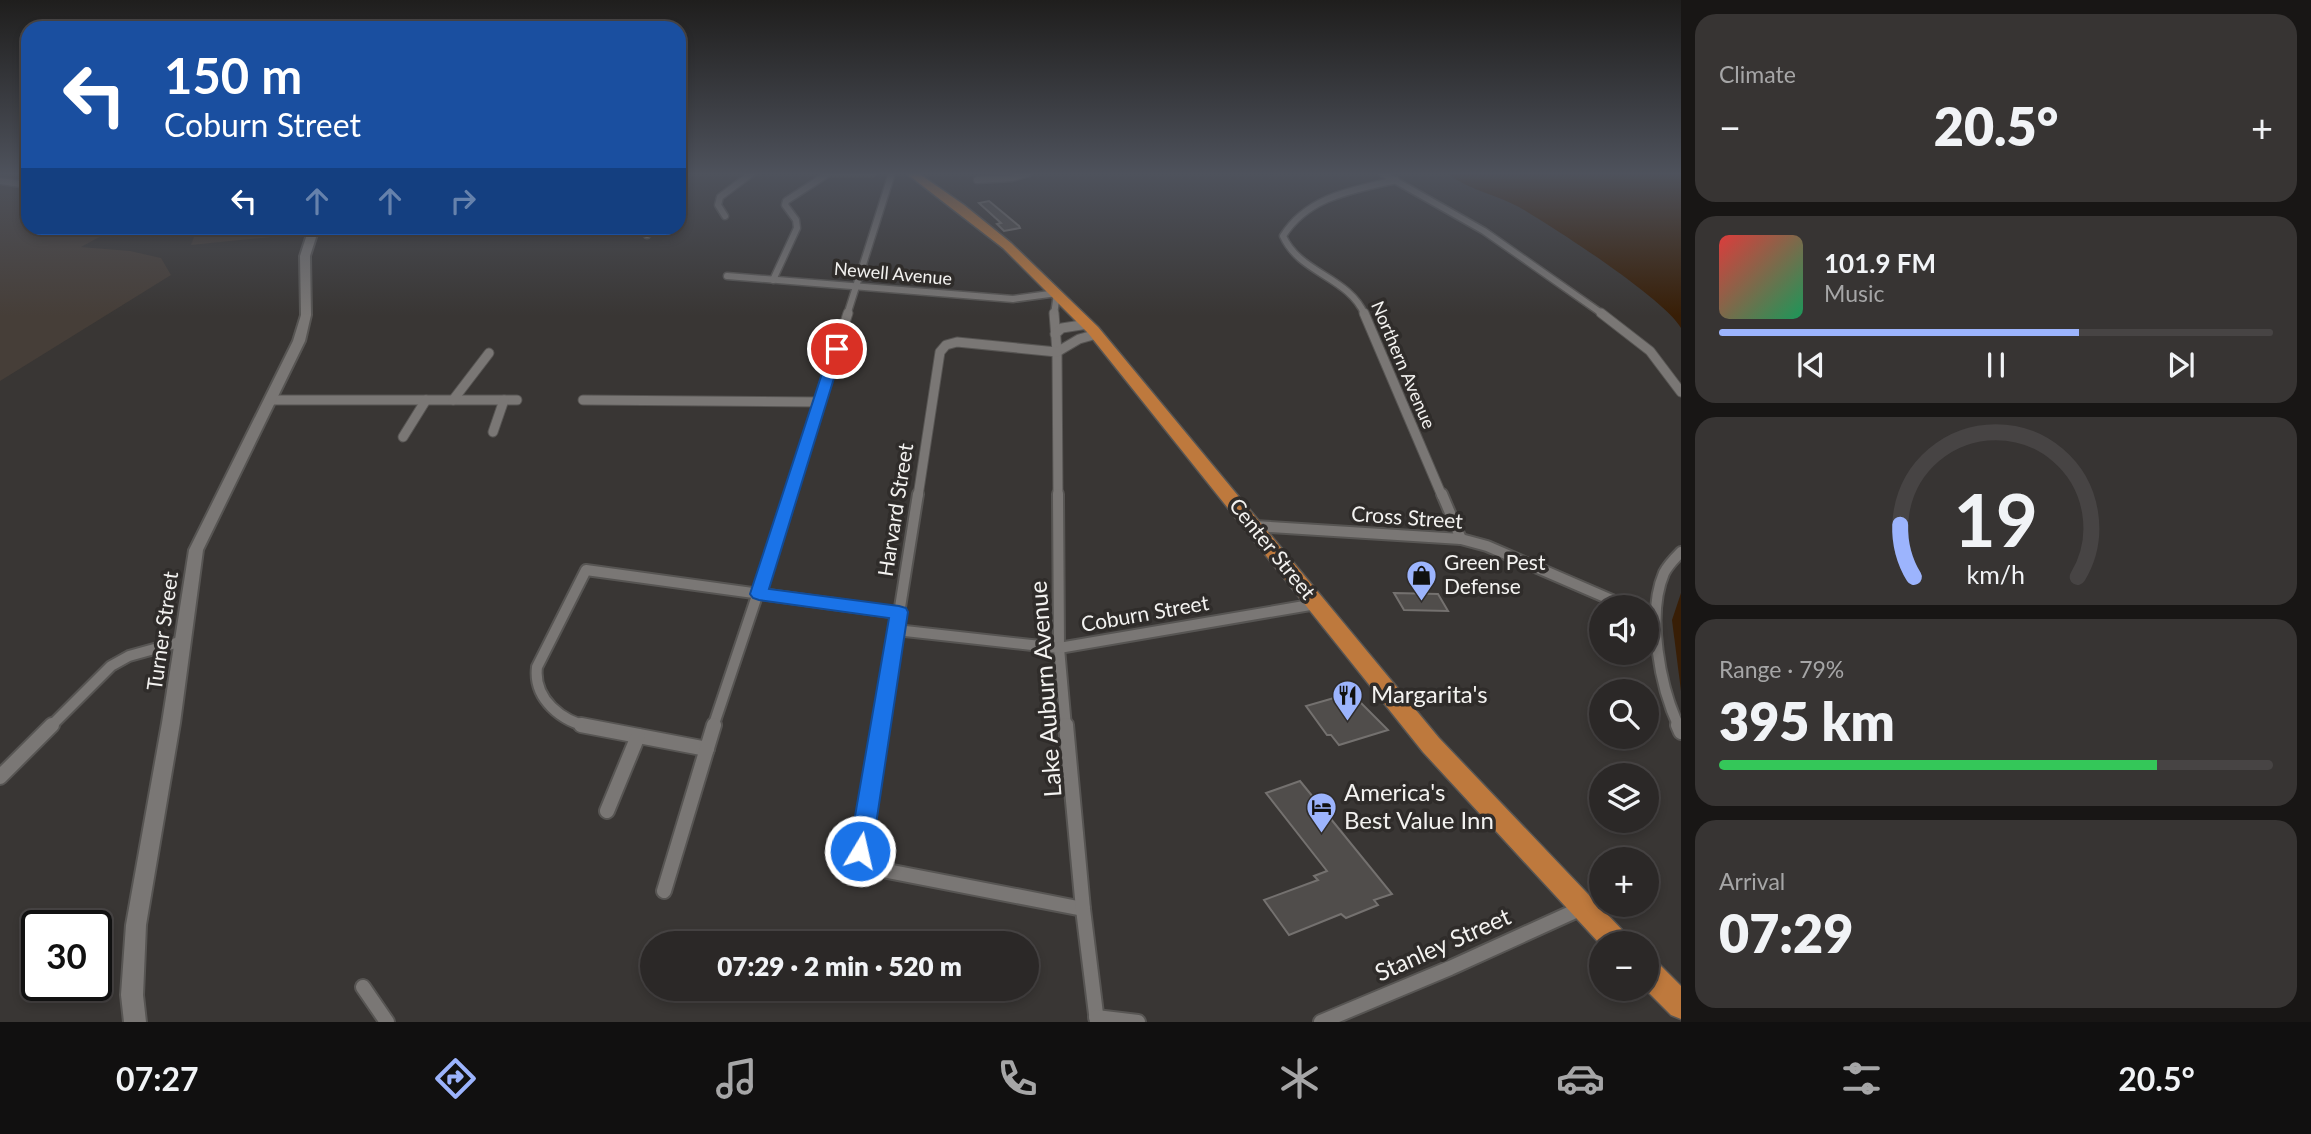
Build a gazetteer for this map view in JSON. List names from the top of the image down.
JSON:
{
  "streets": {
    "highway": ["Center Street"],
    "main road": ["Turner Street"],
    "street": [
      "Newell Avenue",
      "Northern Avenue",
      "Harvard Street",
      "Cross Street",
      "Coburn Street",
      "Lake Auburn Avenue",
      "Stanley Street"
    ]
  },
  "crossings": [
    ["Newell Avenue", "Center Street"],
    ["Newell Avenue", "Lake Auburn Avenue"],
    ["Northern Avenue", "Cross Street"],
    ["Harvard Street", "Coburn Street"],
    ["Harvard Street", "Lake Auburn Avenue"],
    ["Cross Street", "Center Street"],
    ["Center Street", "Coburn Street"],
    ["Center Street", "Lake Auburn Avenue"],
    ["Center Street", "Stanley Street"],
    ["Coburn Street", "Lake Auburn Avenue"]
  ],
  "places": {
    "shop": ["Green Pest Defense"],
    "restaurant": ["Margarita's"],
    "hotel": ["America's Best Value Inn"]
  },
  "page": {
    "tile": [
      "Climate",
      ["Range · 79%", "395 km"],
      ["Arrival", "07:29"]
    ],
    "turn": ["150 m", "Coburn Street"],
    "heat": ["−", "20.5°", "+"],
    "song": ["101.9 FM", "Music"],
    "map_buttons": ["+", "−"],
    "limit": "30",
    "trip": "07:29 · 2 min · 520 m",
    "tabs": ["07:27", "20.5°"],
    "gauge": ["19", "km/h"]
  }
}
